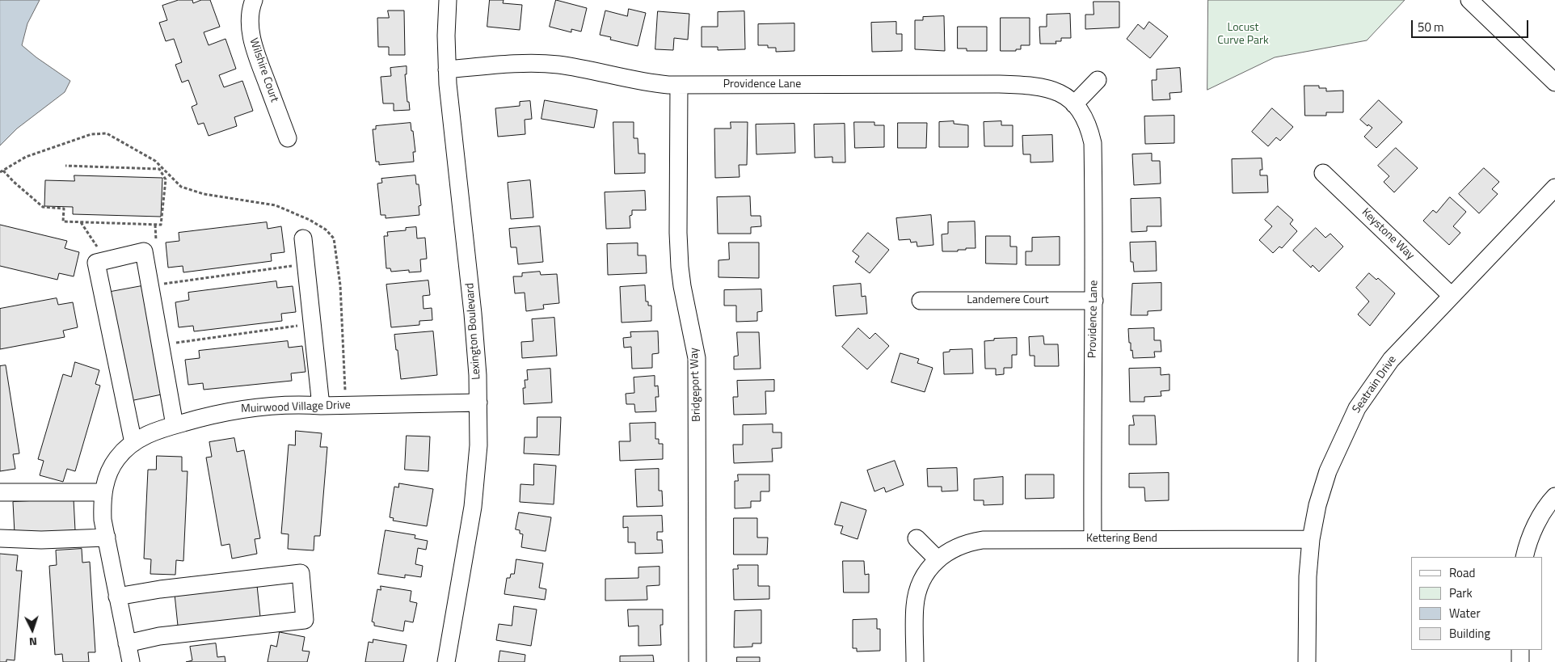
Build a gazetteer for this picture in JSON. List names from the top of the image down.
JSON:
{
  "streets": {
    "street": [
      "Wilshire Court",
      "Providence Lane",
      "Keystone Way",
      "Landemere Court",
      "Lexington Boulevard",
      "Bridgeport Way",
      "Seatrain Drive",
      "Muirwood Village Drive",
      "Kettering Bend"
    ]
  },
  "crossings": [
    ["Providence Lane", "Landemere Court"],
    ["Providence Lane", "Lexington Boulevard"],
    ["Providence Lane", "Bridgeport Way"],
    ["Providence Lane", "Kettering Bend"],
    ["Keystone Way", "Seatrain Drive"],
    ["Lexington Boulevard", "Muirwood Village Drive"],
    ["Seatrain Drive", "Kettering Bend"]
  ],
  "parks": ["Locust Curve Park"],
  "legend": [
    "Road",
    "Park",
    "Water",
    "Building"
  ],
  "scale_bar": "50 m",
  "north": "bottom"
}
